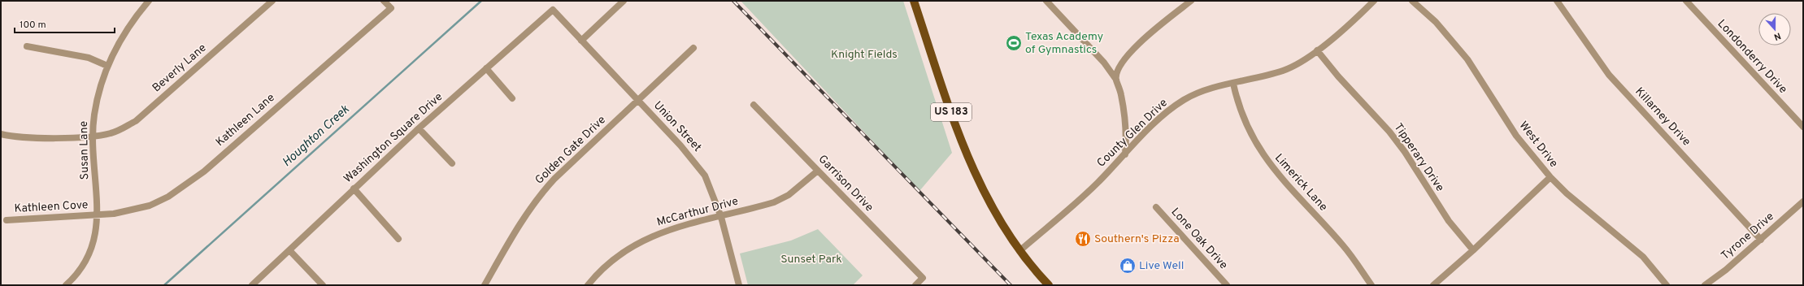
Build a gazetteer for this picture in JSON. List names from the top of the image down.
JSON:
{
  "streets": {
    "main road": ["US 183"],
    "street": [
      "Londonderry Drive",
      "Beverly Lane",
      "Killarney Drive",
      "Kathleen Lane",
      "Union Street",
      "County Glen Drive",
      "Washington Square Drive",
      "West Drive",
      "Susan Lane",
      "Golden Gate Drive",
      "Tipperary Drive",
      "Limerick Lane",
      "Garrison Drive",
      "Kathleen Cove",
      "McCarthur Drive",
      "Tyrone Drive",
      "Lone Oak Drive"
    ]
  },
  "crossings": [
    ["Beverly Lane", "Susan Lane"],
    ["US 183", "County Glen Drive"],
    ["Killarney Drive", "Tyrone Drive"],
    ["Kathleen Lane", "Susan Lane"],
    ["Kathleen Lane", "Kathleen Cove"],
    ["Union Street", "Washington Square Drive"],
    ["Union Street", "Golden Gate Drive"],
    ["Union Street", "McCarthur Drive"],
    ["County Glen Drive", "Tipperary Drive"],
    ["County Glen Drive", "Limerick Lane"],
    ["Susan Lane", "Kathleen Cove"],
    ["Garrison Drive", "McCarthur Drive"]
  ],
  "water": ["Houghton Creek"],
  "parks": ["Knight Fields", "Sunset Park"],
  "places": {
    "sports": ["Texas Academy of Gymnastics"],
    "restaurant": ["Southern's Pizza"],
    "shop": ["Live Well"]
  },
  "scale_bar": "100 m",
  "north": "bottom"
}
